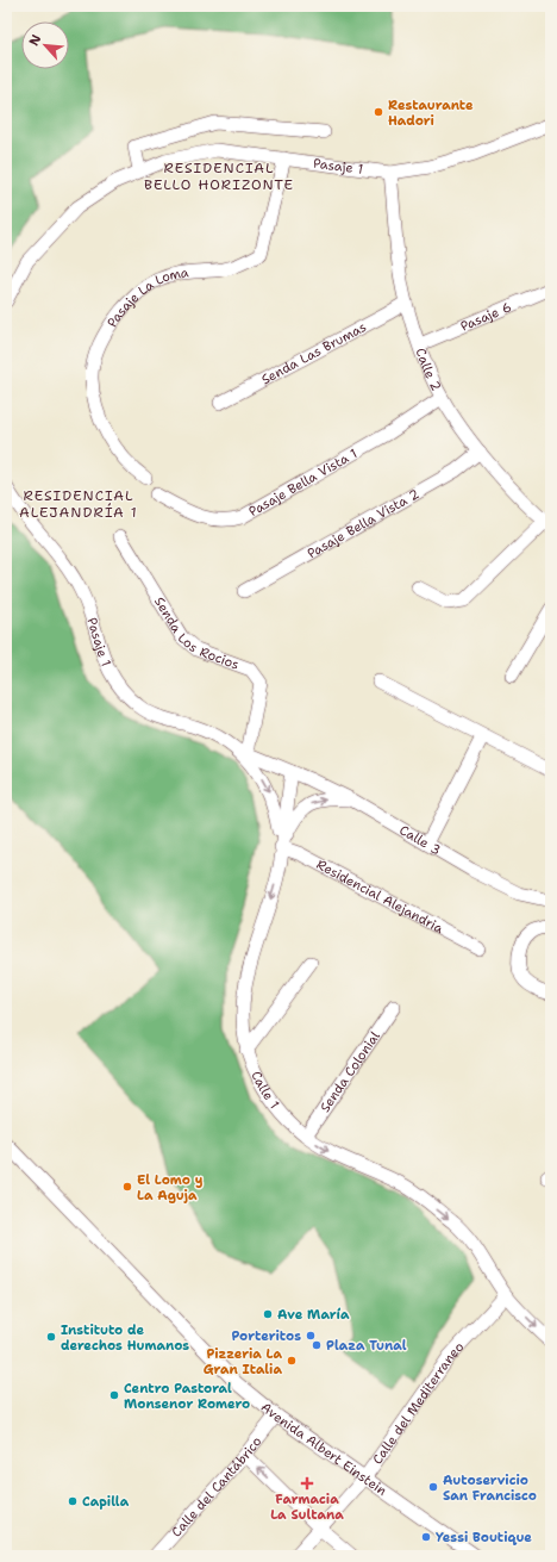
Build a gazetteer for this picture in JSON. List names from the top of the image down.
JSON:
{
  "streets": {
    "street": [
      "Pasaje 1",
      "Pasaje La Loma",
      "Pasaje 6",
      "Senda Las Brumas",
      "Calle 2",
      "Pasaje Bella Vista 1",
      "Pasaje Bella Vista 2",
      "Senda Los Rocios",
      "Calle 3",
      "Residencial Alejandria",
      "Senda Colonial",
      "Calle 1",
      "Calle del Mediterraneo",
      "Avenida Albert Einstein",
      "Calle del Cantábrico"
    ]
  },
  "crossings": [
    ["Pasaje 1", "Pasaje La Loma"],
    ["Pasaje 1", "Calle 2"],
    ["Pasaje 1", "Senda Los Rocios"],
    ["Pasaje 6", "Calle 2"],
    ["Senda Las Brumas", "Calle 2"],
    ["Calle 2", "Pasaje Bella Vista 1"],
    ["Calle 2", "Pasaje Bella Vista 2"],
    ["Calle 3", "Calle 1"],
    ["Residencial Alejandria", "Calle 1"],
    ["Senda Colonial", "Calle 1"],
    ["Calle 1", "Calle del Mediterraneo"],
    ["Calle del Mediterraneo", "Avenida Albert Einstein"],
    ["Avenida Albert Einstein", "Calle del Cantábrico"]
  ],
  "one_way": ["Calle 1"],
  "districts": ["RESIDENCIAL BELLO HORIZONTE", "RESIDENCIAL ALEJANDRÍA 1"],
  "places": {
    "other": [
      "Restaurante Hadori",
      "El Lomo y La Aguja",
      "Ave María",
      "Porteritos",
      "Instituto de derechos Humanos",
      "Plaza Tunal",
      "Pizzeria La Gran Italia",
      "Centro Pastoral Monsenor Romero",
      "Autoservicio San Francisco",
      "Capilla",
      "Yessi Boutique"
    ],
    "health": ["Farmacia La Sultana"]
  },
  "north": "top left"
}
